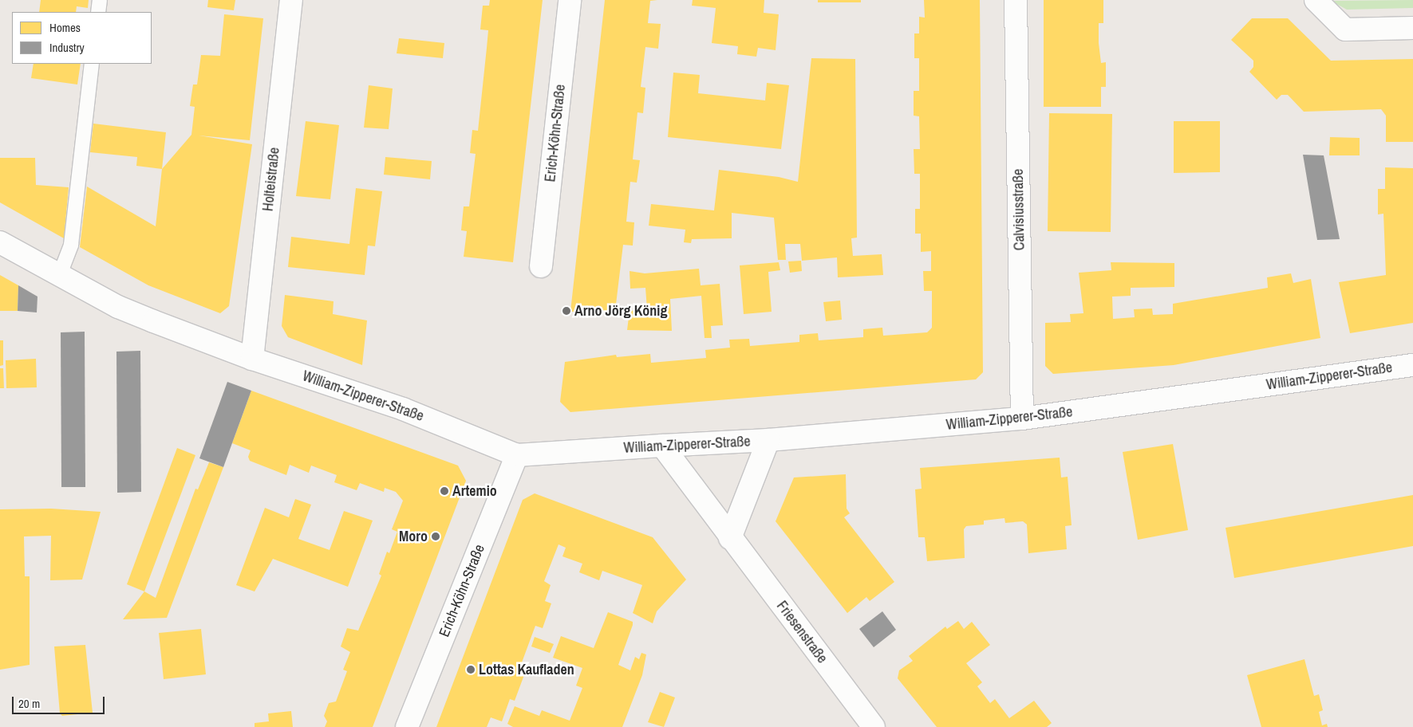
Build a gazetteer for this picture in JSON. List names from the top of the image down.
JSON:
{
  "streets": {
    "street": [
      "Erich-Köhn-Straße",
      "Holteistraße",
      "Calvisiusstraße",
      "William-Zipperer-Straße",
      "Friesenstraße"
    ]
  },
  "crossings": [
    ["Erich-Köhn-Straße", "William-Zipperer-Straße"],
    ["Holteistraße", "William-Zipperer-Straße"],
    ["Calvisiusstraße", "William-Zipperer-Straße"],
    ["William-Zipperer-Straße", "Friesenstraße"]
  ],
  "places": [
    "Arno Jörg König",
    "Artemio",
    "Moro",
    "Lottas Kaufladen"
  ],
  "legend": ["Homes", "Industry"],
  "scale_bar": "20 m"
}
